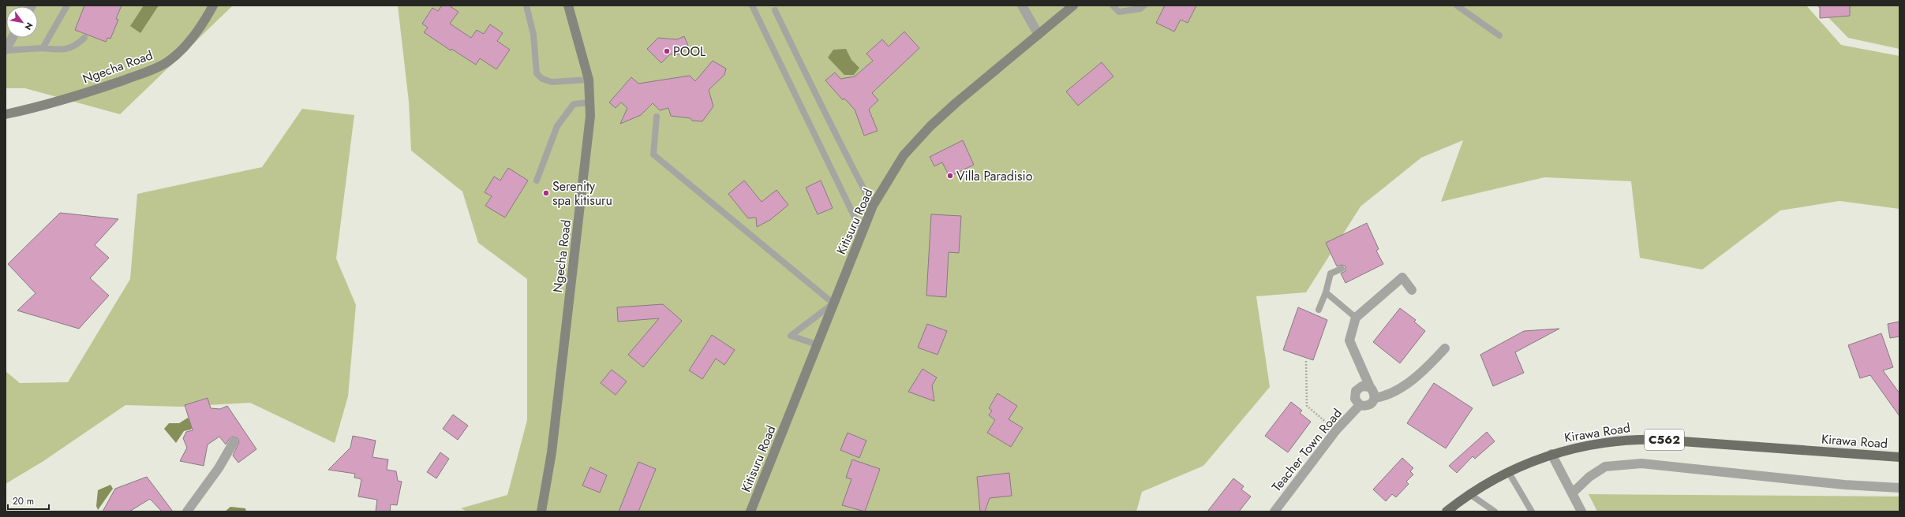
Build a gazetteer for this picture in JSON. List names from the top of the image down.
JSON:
{
  "streets": {
    "main road": ["Kirawa Road", "C562"],
    "street": ["Ngecha Road", "Kitisuru Road", "Teacher Town Road"]
  },
  "places": ["POOL", "Villa Paradisio", "Serenity spa kitisuru"],
  "scale_bar": "20 m",
  "north": "bottom right"
}
